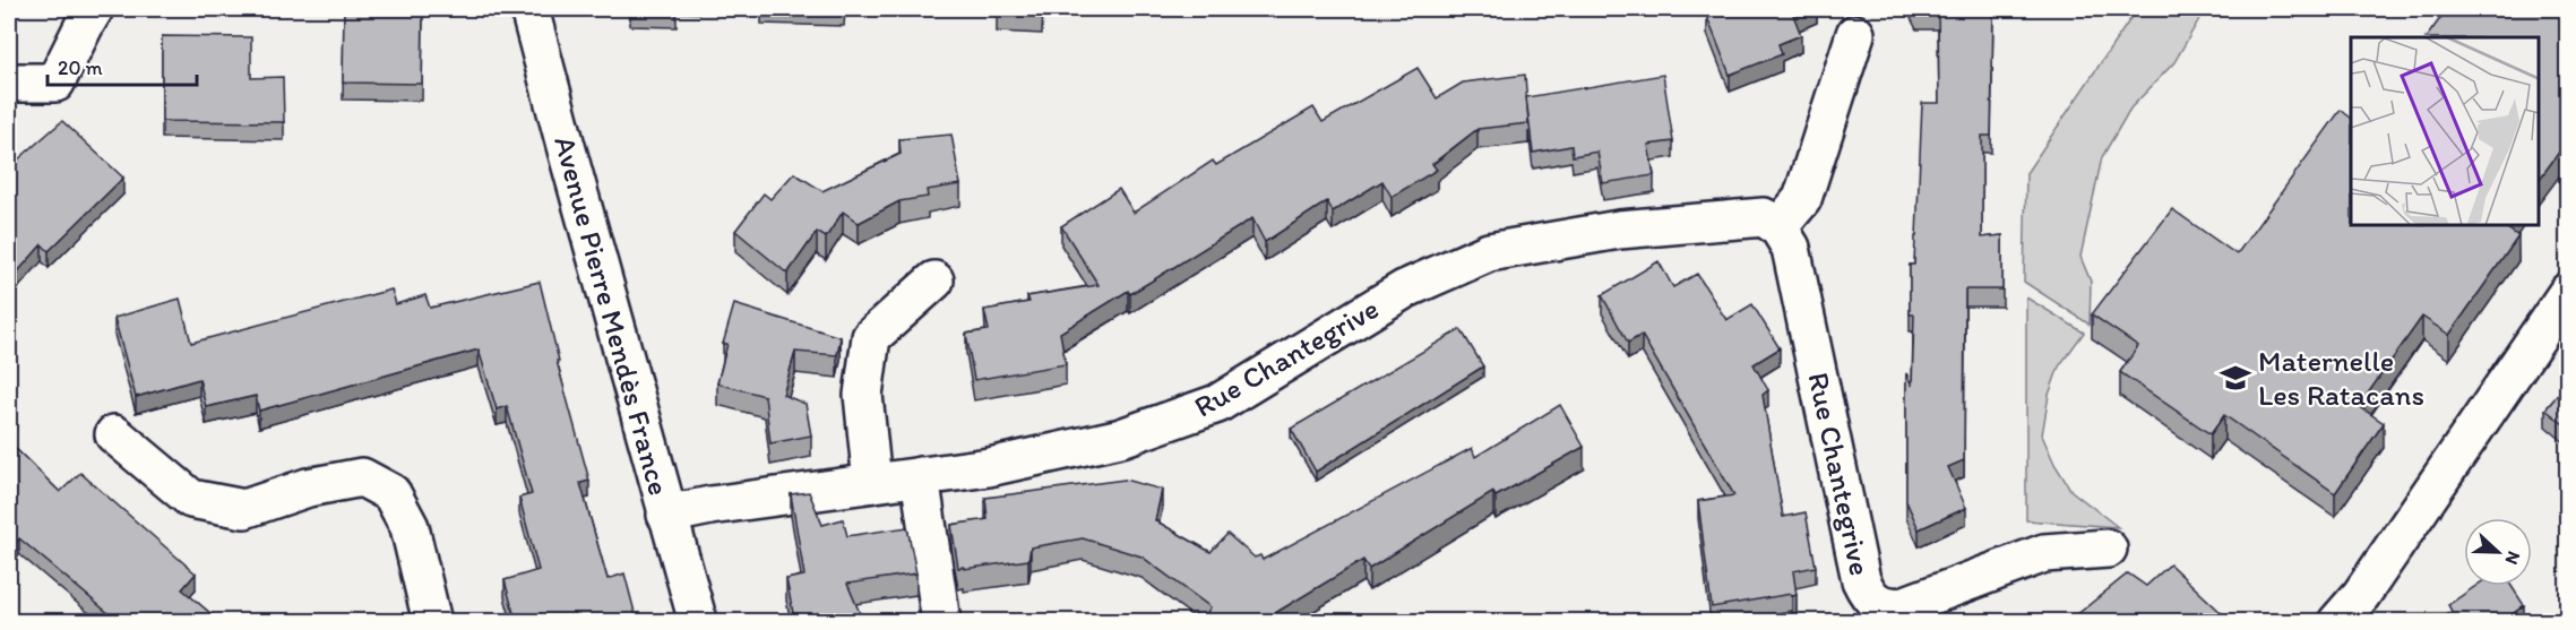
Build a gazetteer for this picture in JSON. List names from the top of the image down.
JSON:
{
  "streets": {
    "street": ["Avenue Pierre Mendès France", "Rue Chantegrive"]
  },
  "crossings": [
    ["Avenue Pierre Mendès France", "Rue Chantegrive"]
  ],
  "places": {
    "school or university": ["Maternelle Les Ratacans"]
  },
  "scale_bar": "20 m",
  "north": "right"
}
